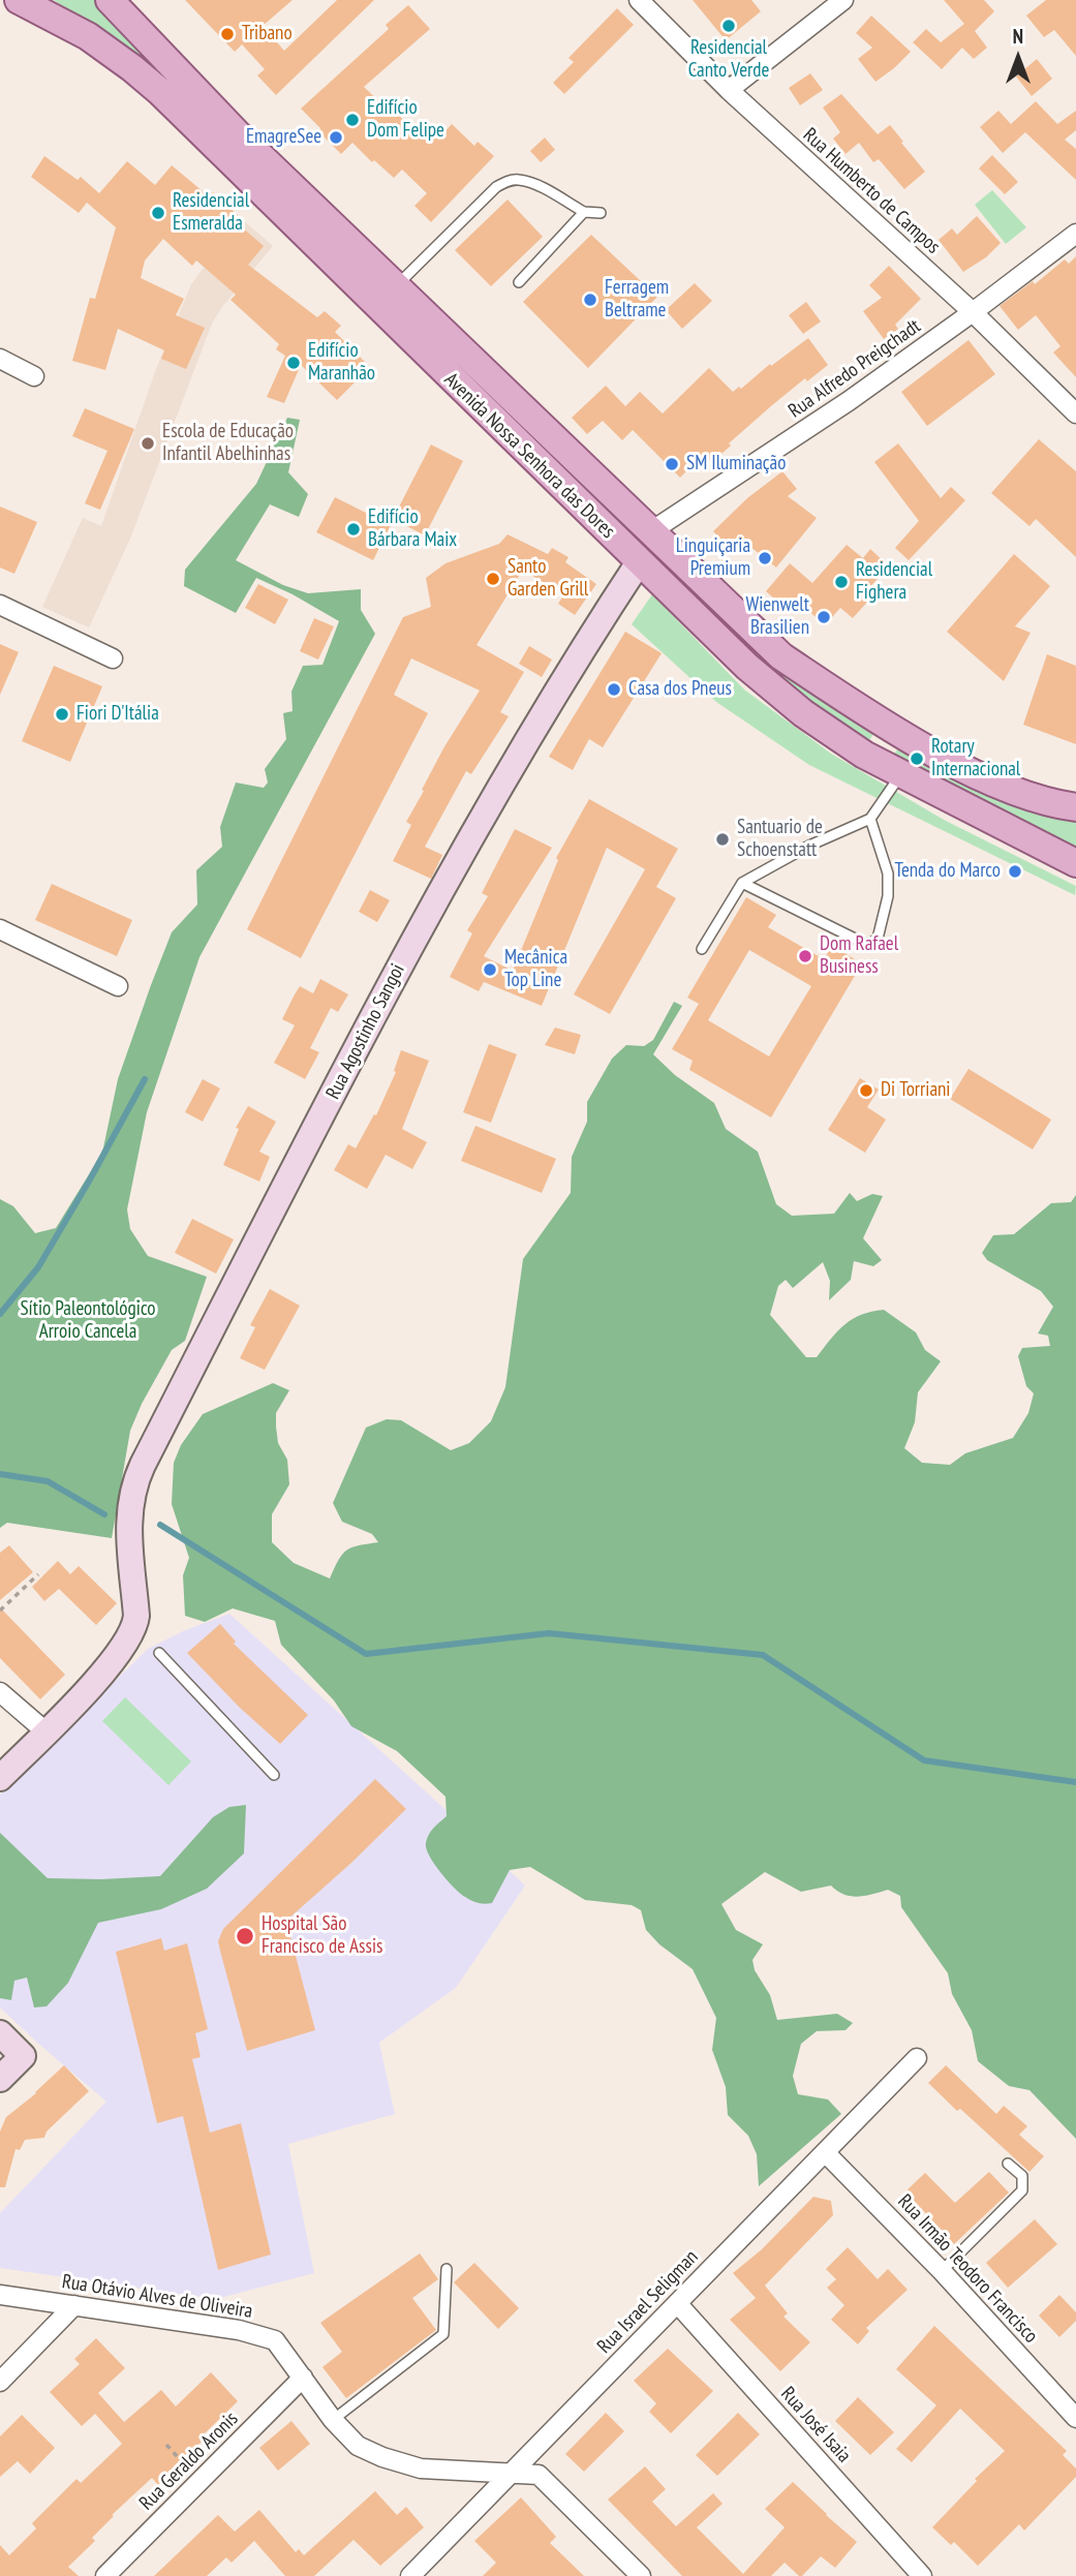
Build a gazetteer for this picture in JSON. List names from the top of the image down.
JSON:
{
  "streets": {
    "main road": ["Avenida Nossa Senhora das Dores"],
    "street": [
      "Rua Humberto de Campos",
      "Rua Alfredo Preigchadt",
      "Rua Agostinho Sangoi",
      "Rua Irmão Teodoro Francisco",
      "Rua Otávio Alves de Oliveira",
      "Rua Israel Seligman",
      "Rua José Isaia",
      "Rua Geraldo Aronis"
    ]
  },
  "crossings": [
    ["Rua Humberto de Campos", "Rua Alfredo Preigchadt"],
    ["Rua Alfredo Preigchadt", "Avenida Nossa Senhora das Dores"],
    ["Avenida Nossa Senhora das Dores", "Rua Agostinho Sangoi"],
    ["Rua Irmão Teodoro Francisco", "Rua Israel Seligman"],
    ["Rua Otávio Alves de Oliveira", "Rua Israel Seligman"],
    ["Rua Otávio Alves de Oliveira", "Rua Geraldo Aronis"],
    ["Rua Israel Seligman", "Rua José Isaia"]
  ],
  "parks": ["Sítio Paleontológico Arroio Cancela"],
  "places": [
    "Residencial Canto Verde",
    "Tribano",
    "Edifício Dom Felipe",
    "EmagreSee",
    "Residencial Esmeralda",
    "Ferragem Beltrame",
    "Edifício Maranhão",
    "Escola de Educação Infantil Abelhinhas",
    "SM Iluminação",
    "Edifício Bárbara Maix",
    "Linguiçaria Premium",
    "Santo Garden Grill",
    "Residencial Fighera",
    "Wienwelt Brasilien",
    "Casa dos Pneus",
    "Fiori D'Itália",
    "Rotary Internacional",
    "Santuario de Schoenstatt",
    "Tenda do Marco",
    "Dom Rafael Business",
    "Mecânica Top Line",
    "Di Torriani",
    "Hospital São Francisco de Assis"
  ],
  "north": "top"
}
